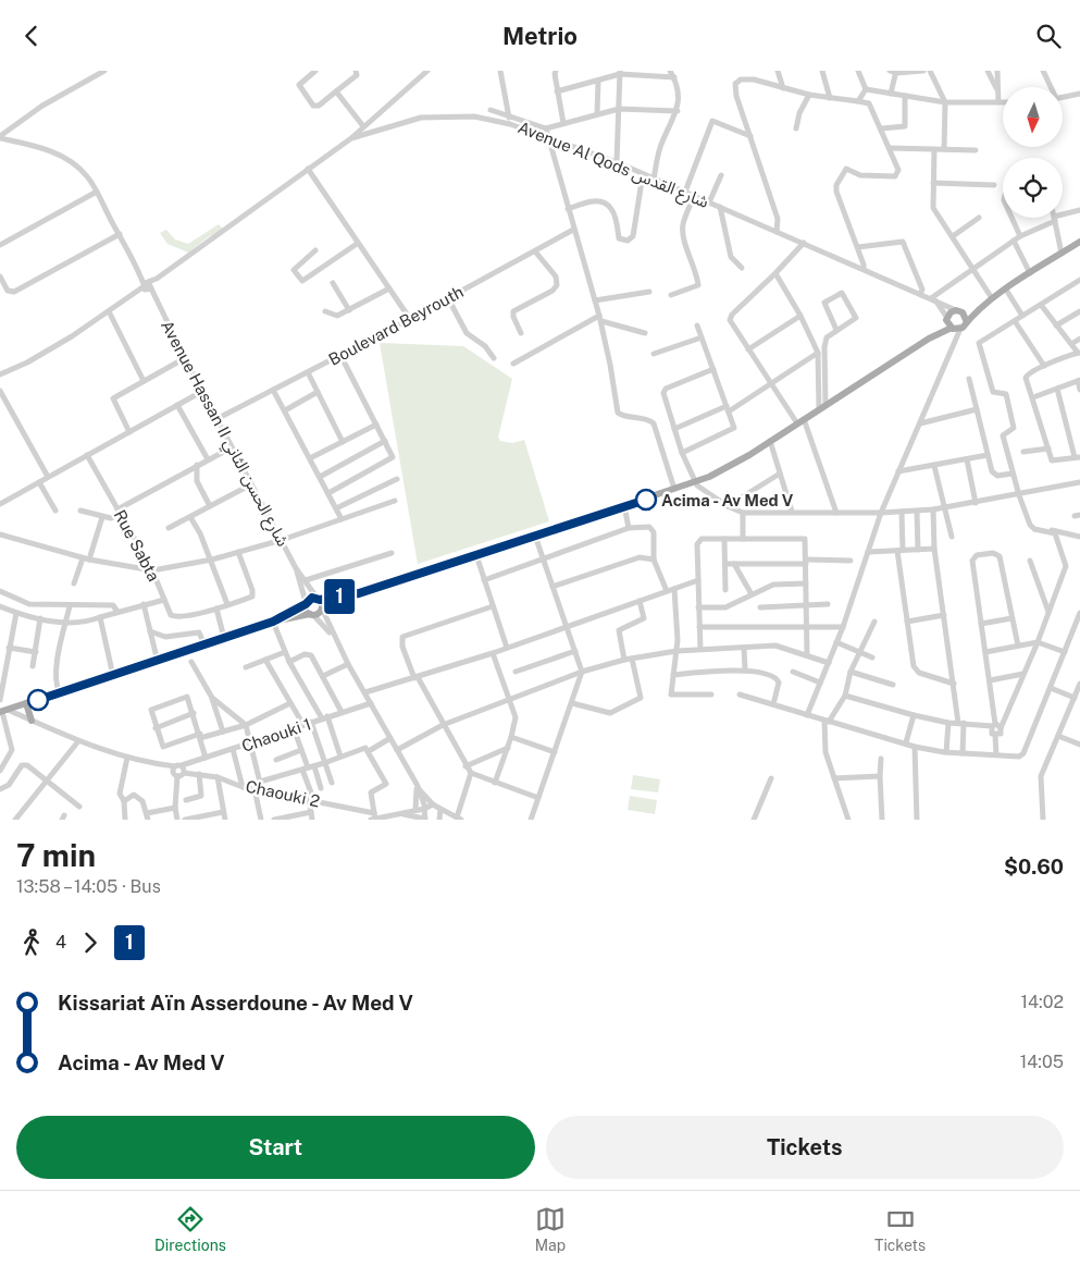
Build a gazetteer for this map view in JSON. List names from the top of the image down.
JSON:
{
  "streets": {
    "street": [
      "Avenue Al Qods شارع القدس",
      "Boulevard Beyrouth",
      "Avenue Hassan II شارع الحسن الثاني",
      "Rue Sabta",
      "Chaouki 1",
      "Chaouki 2"
    ]
  },
  "crossings": [
    ["Avenue Al Qods شارع القدس", "Avenue Hassan II شارع الحسن الثاني"],
    ["Boulevard Beyrouth", "Avenue Hassan II شارع الحسن الثاني"],
    ["Avenue Hassan II شارع الحسن الثاني", "Chaouki 1"],
    ["Chaouki 1", "Chaouki 2"]
  ],
  "places": ["Acima - Av Med V"],
  "lines": ["bus line 1"],
  "north": "bottom",
  "page": {
    "header": "Metrio",
    "on_map": "1",
    "heading": ["7 min", "13:58 – 14:05 · Bus", "$0.60"],
    "legs": ["4", "1"],
    "list": [
      {
        "name": "Kissariat Aïn Asserdoune - Av Med V",
        "value": "14:02"
      },
      {
        "name": "Acima - Av Med V",
        "value": "14:05"
      }
    ],
    "buttons": ["Start", "Tickets"],
    "tabs": ["Directions", "Map", "Tickets"]
  }
}
